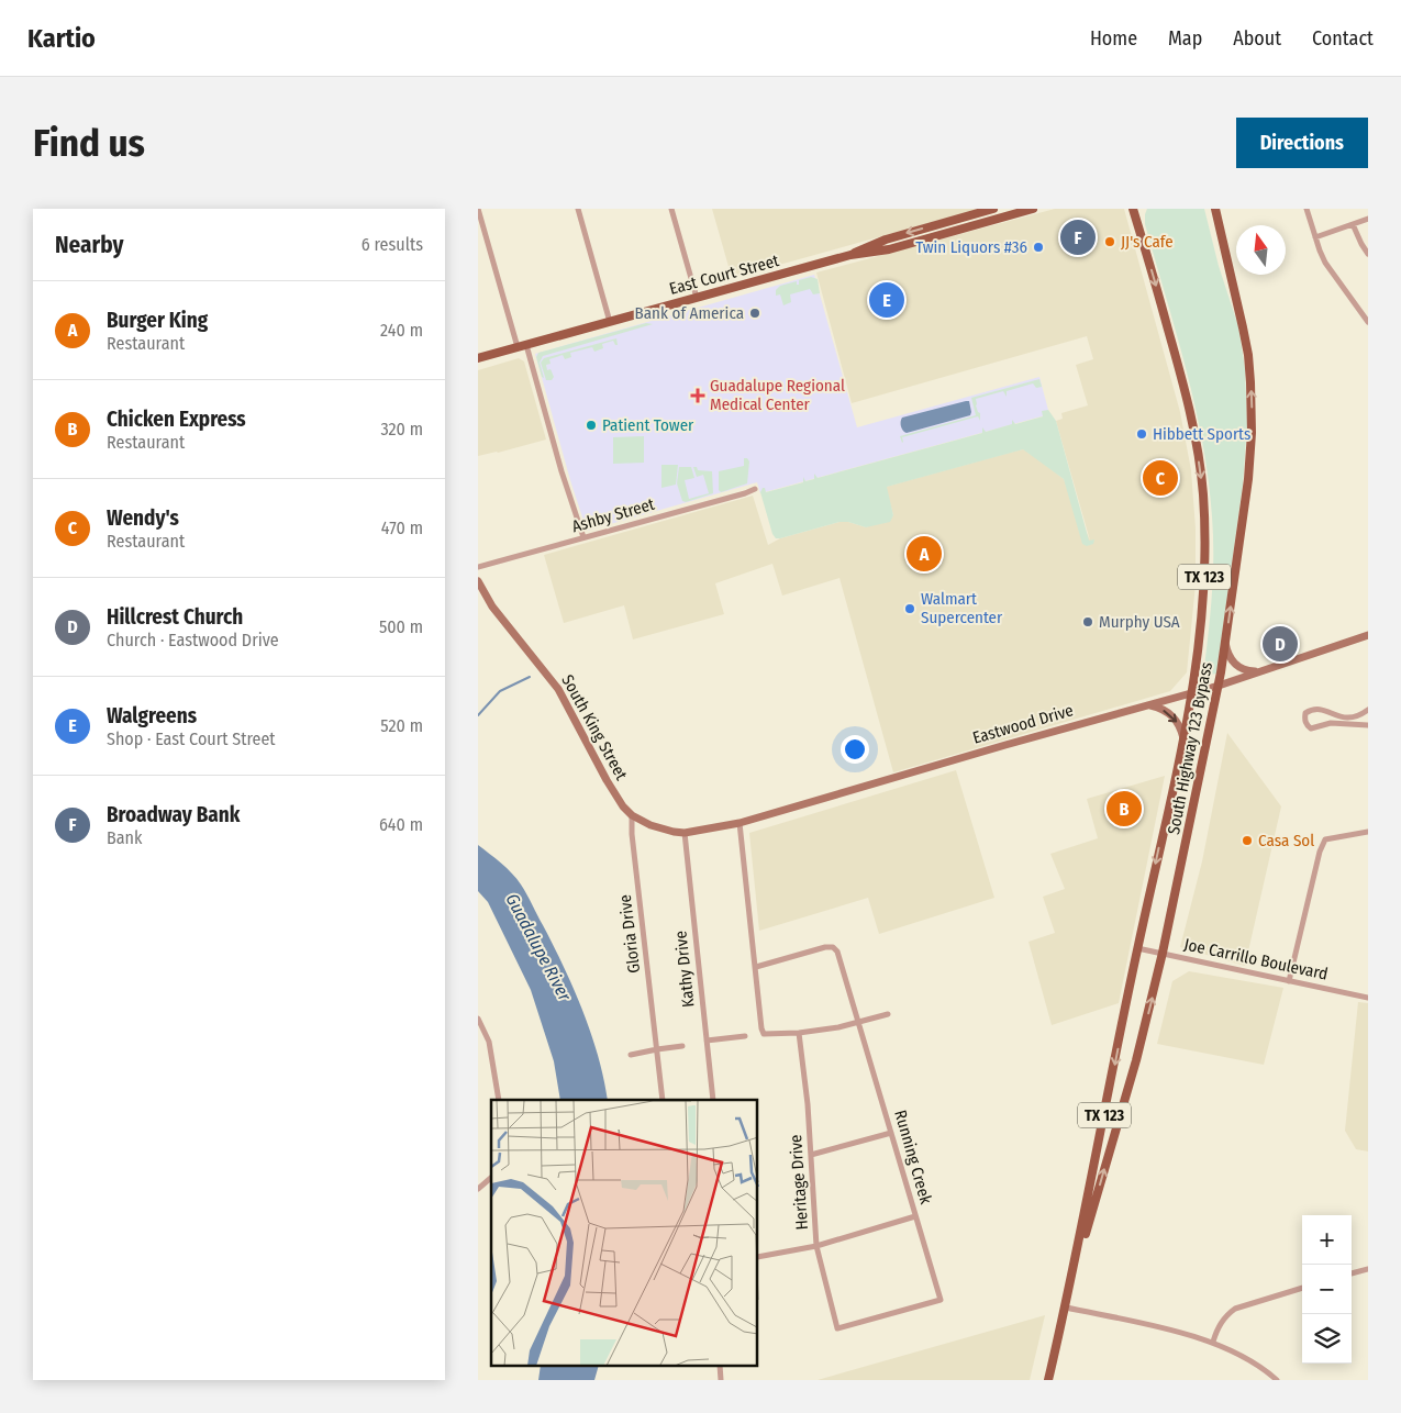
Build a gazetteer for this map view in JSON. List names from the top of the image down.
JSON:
{
  "streets": {
    "main road": [
      "East Court Street",
      "TX 123",
      "Eastwood Drive",
      "South King Street",
      "South Highway 123 Bypass"
    ],
    "street": [
      "Ashby Street",
      "Gloria Drive",
      "Joe Carrillo Boulevard",
      "Kathy Drive",
      "Running Creek",
      "Heritage Drive"
    ]
  },
  "crossings": [
    ["Eastwood Drive", "South King Street"],
    ["Eastwood Drive", "South Highway 123 Bypass"],
    ["Eastwood Drive", "Kathy Drive"],
    ["South King Street", "Gloria Drive"],
    ["South King Street", "Kathy Drive"],
    ["South Highway 123 Bypass", "Joe Carrillo Boulevard"],
    ["Running Creek", "Heritage Drive"]
  ],
  "water": ["Guadalupe River"],
  "places": {
    "other": [
      "JJ's Cafe",
      "Twin Liquors #36",
      "Bank of America",
      "Patient Tower",
      "Hibbett Sports",
      "Walmart Supercenter",
      "Murphy USA",
      "Casa Sol"
    ],
    "health": ["Guadalupe Regional Medical Center"]
  },
  "north": "top",
  "page": {
    "header": "Kartio",
    "nav": [
      "Home",
      "Map",
      "About",
      "Contact"
    ],
    "buttons": "Directions",
    "title": "Find us",
    "heading": ["Nearby", "6 results"],
    "pins": [
      "F",
      "E",
      "C",
      "A",
      "D",
      "B"
    ],
    "list": [
      {
        "mark": "A",
        "name": "Burger King",
        "note": "Restaurant",
        "value": "240 m"
      },
      {
        "mark": "B",
        "name": "Chicken Express",
        "note": "Restaurant",
        "value": "320 m"
      },
      {
        "mark": "C",
        "name": "Wendy's",
        "note": "Restaurant",
        "value": "470 m"
      },
      {
        "mark": "D",
        "name": "Hillcrest Church",
        "note": "Church · Eastwood Drive",
        "value": "500 m"
      },
      {
        "mark": "E",
        "name": "Walgreens",
        "note": "Shop · East Court Street",
        "value": "520 m"
      },
      {
        "mark": "F",
        "name": "Broadway Bank",
        "note": "Bank",
        "value": "640 m"
      }
    ],
    "map_buttons": ["+", "−"]
  }
}
